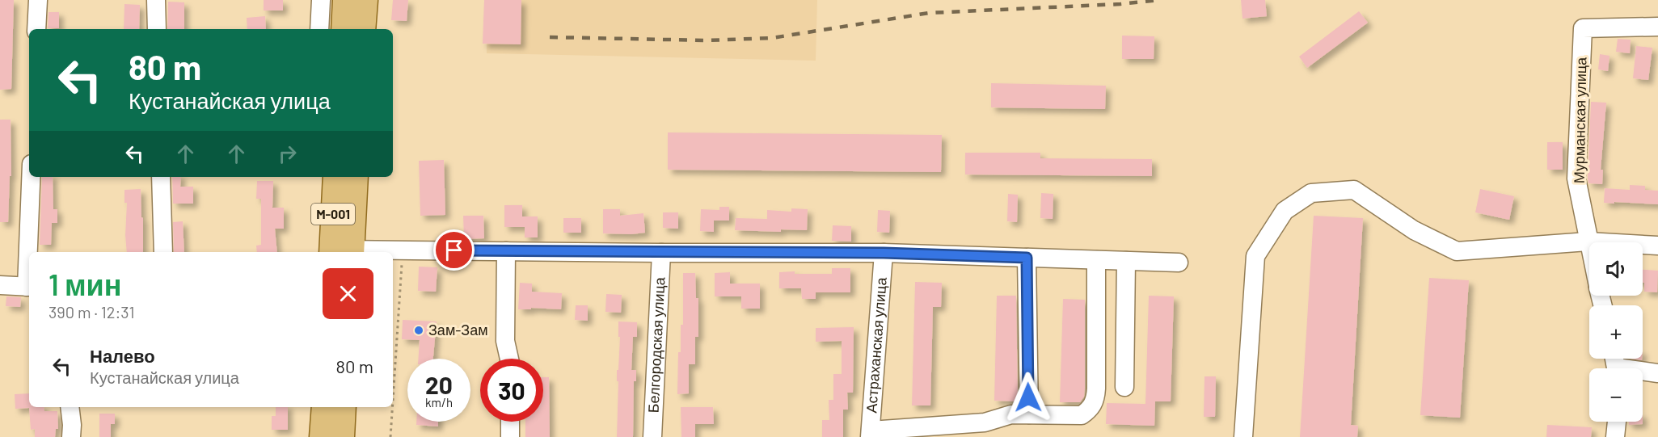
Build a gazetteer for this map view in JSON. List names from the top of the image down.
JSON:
{
  "streets": {
    "main road": ["M-001"],
    "street": ["Мурманская улица", "Белгородская улица", "Астраханская улица"]
  },
  "places": ["Зам-Зам"],
  "page": {
    "turn": ["80 m", "Кустанайская улица"],
    "map_buttons": ["+", "−"],
    "heading": ["1 мин", "390 m · 12:31"],
    "list": [
      {
        "name": "Налево",
        "note": "Кустанайская улица",
        "value": "80 m"
      }
    ],
    "speed": "20 km/h",
    "limit": "30"
  }
}
